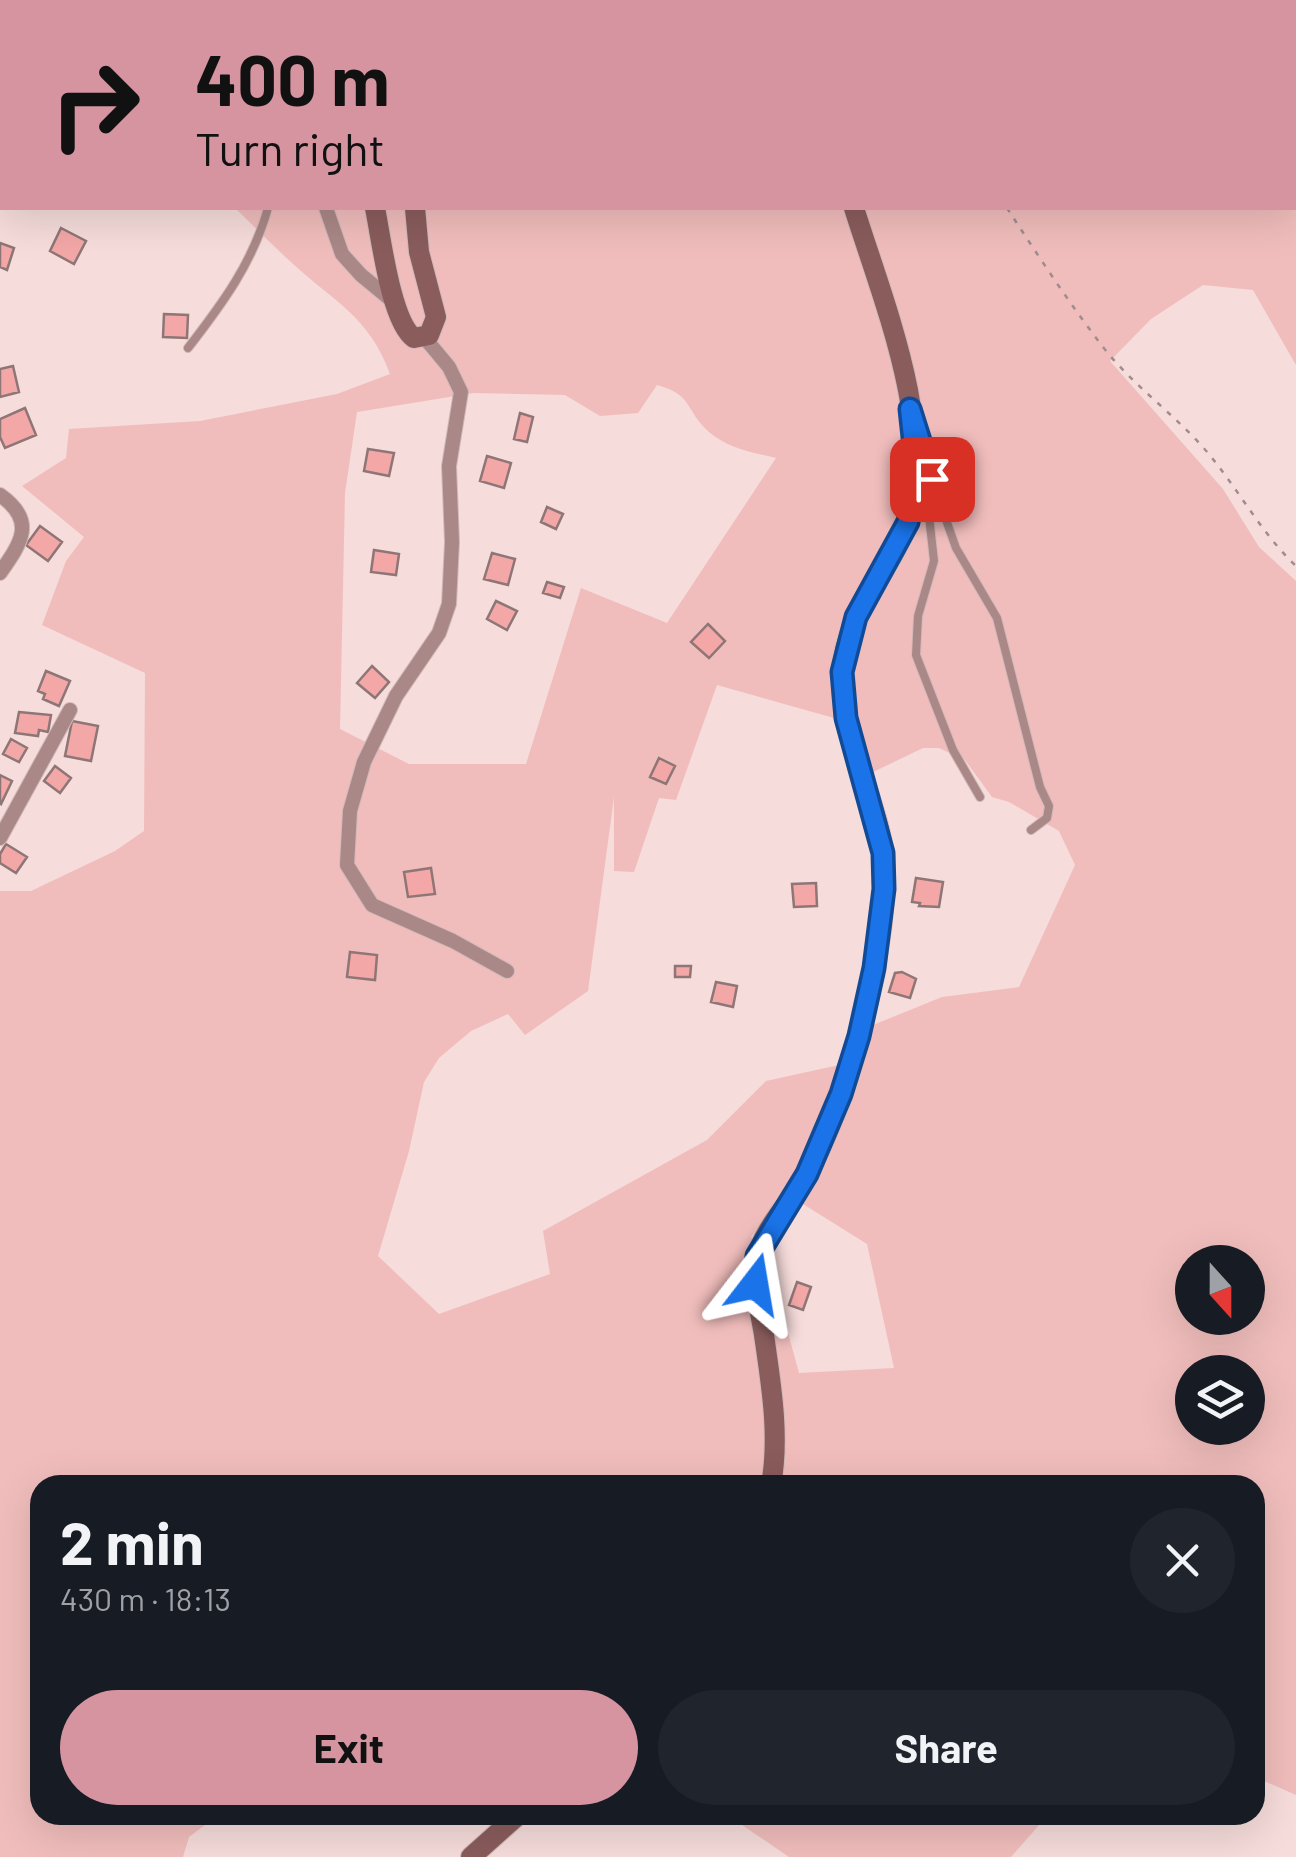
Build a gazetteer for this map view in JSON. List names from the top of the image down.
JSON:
{
  "north": "bottom",
  "page": {
    "turn": ["400 m", "Turn right"],
    "heading": ["2 min", "430 m · 18:13"],
    "buttons": ["Exit", "Share"]
  }
}
